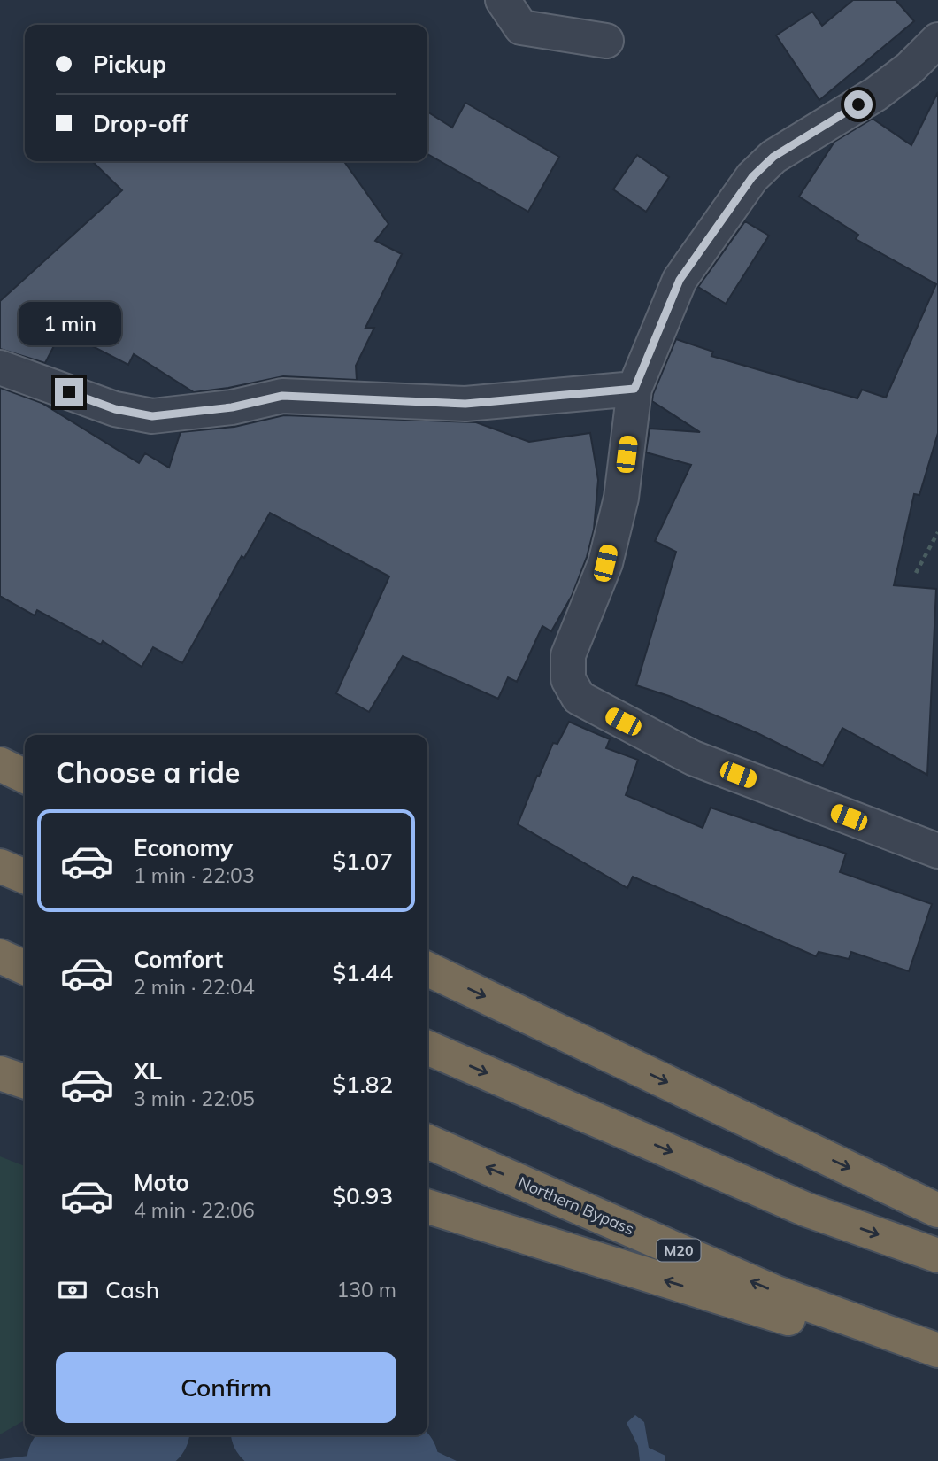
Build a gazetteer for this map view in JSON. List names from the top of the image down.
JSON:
{
  "streets": {
    "highway": ["Northern Bypass", "M20"]
  },
  "page": {
    "banner": ["Pickup", "Drop-off"],
    "bubble": "1 min",
    "heading": "Choose a ride",
    "list": [
      {
        "name": "Economy",
        "note": "1 min · 22:03",
        "value": "$1.07"
      },
      {
        "name": "Comfort",
        "note": "2 min · 22:04",
        "value": "$1.44"
      },
      {
        "name": "XL",
        "note": "3 min · 22:05",
        "value": "$1.82"
      },
      {
        "name": "Moto",
        "note": "4 min · 22:06",
        "value": "$0.93"
      }
    ],
    "pay": ["Cash", "130 m"],
    "buttons": "Confirm"
  }
}
